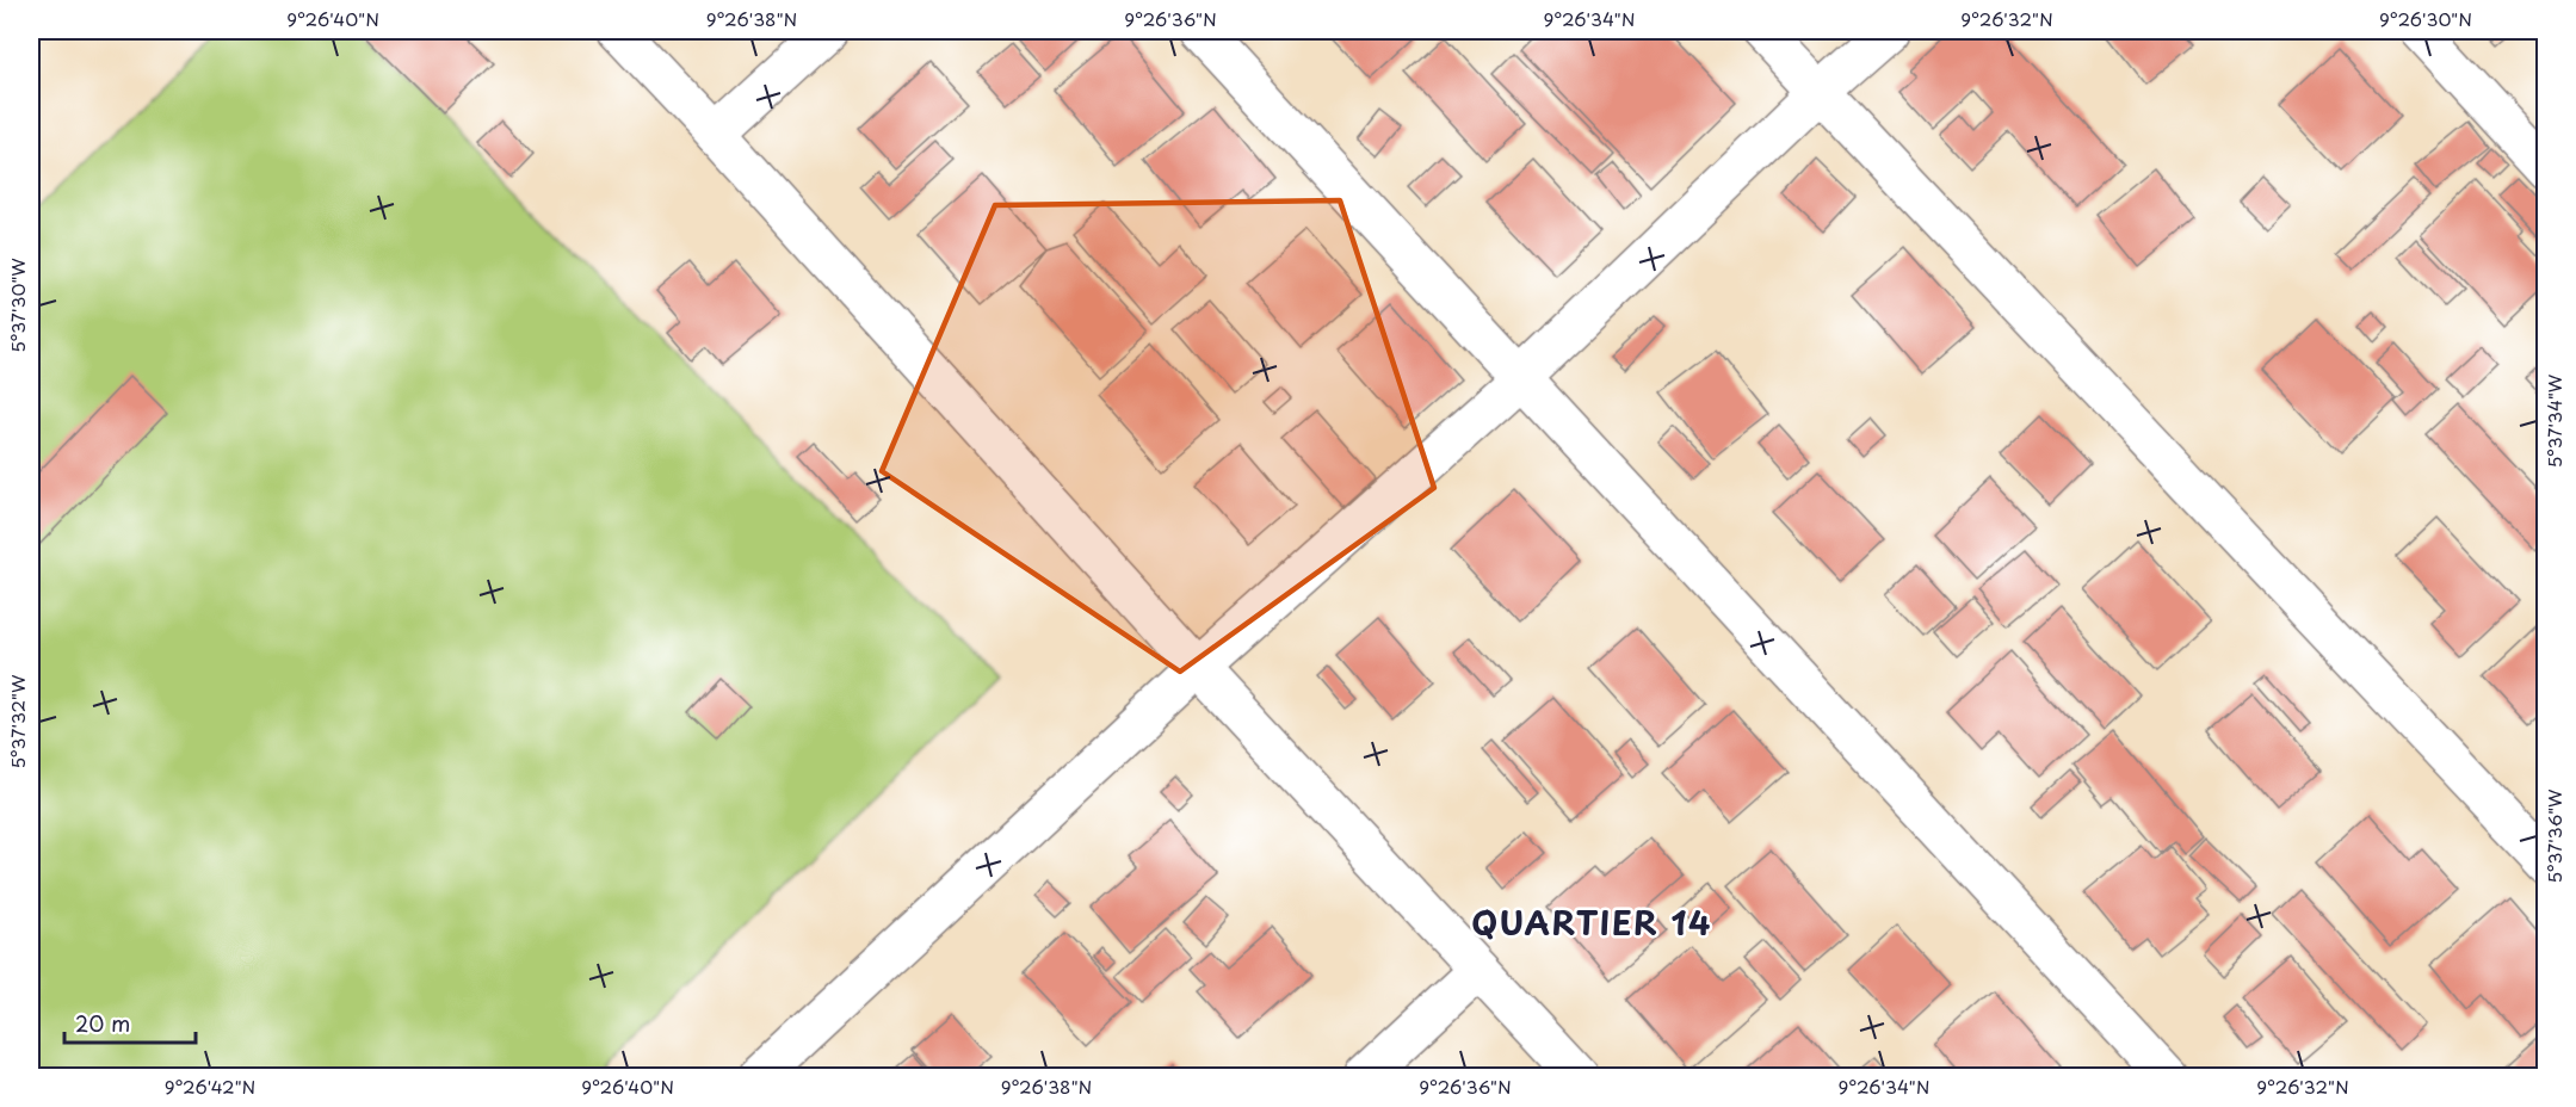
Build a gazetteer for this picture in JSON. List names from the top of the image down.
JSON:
{
  "districts": ["QUARTIER 14"],
  "scale_bar": "20 m",
  "coordinates": [
    "9°26'40\"N",
    "9°26'38\"N",
    "9°26'36\"N",
    "9°26'34\"N",
    "9°26'32\"N",
    "9°26'30\"N",
    "5°37'30\"W",
    "5°37'34\"W",
    "5°37'32\"W",
    "5°37'36\"W",
    "9°26'42\"N"
  ]
}
